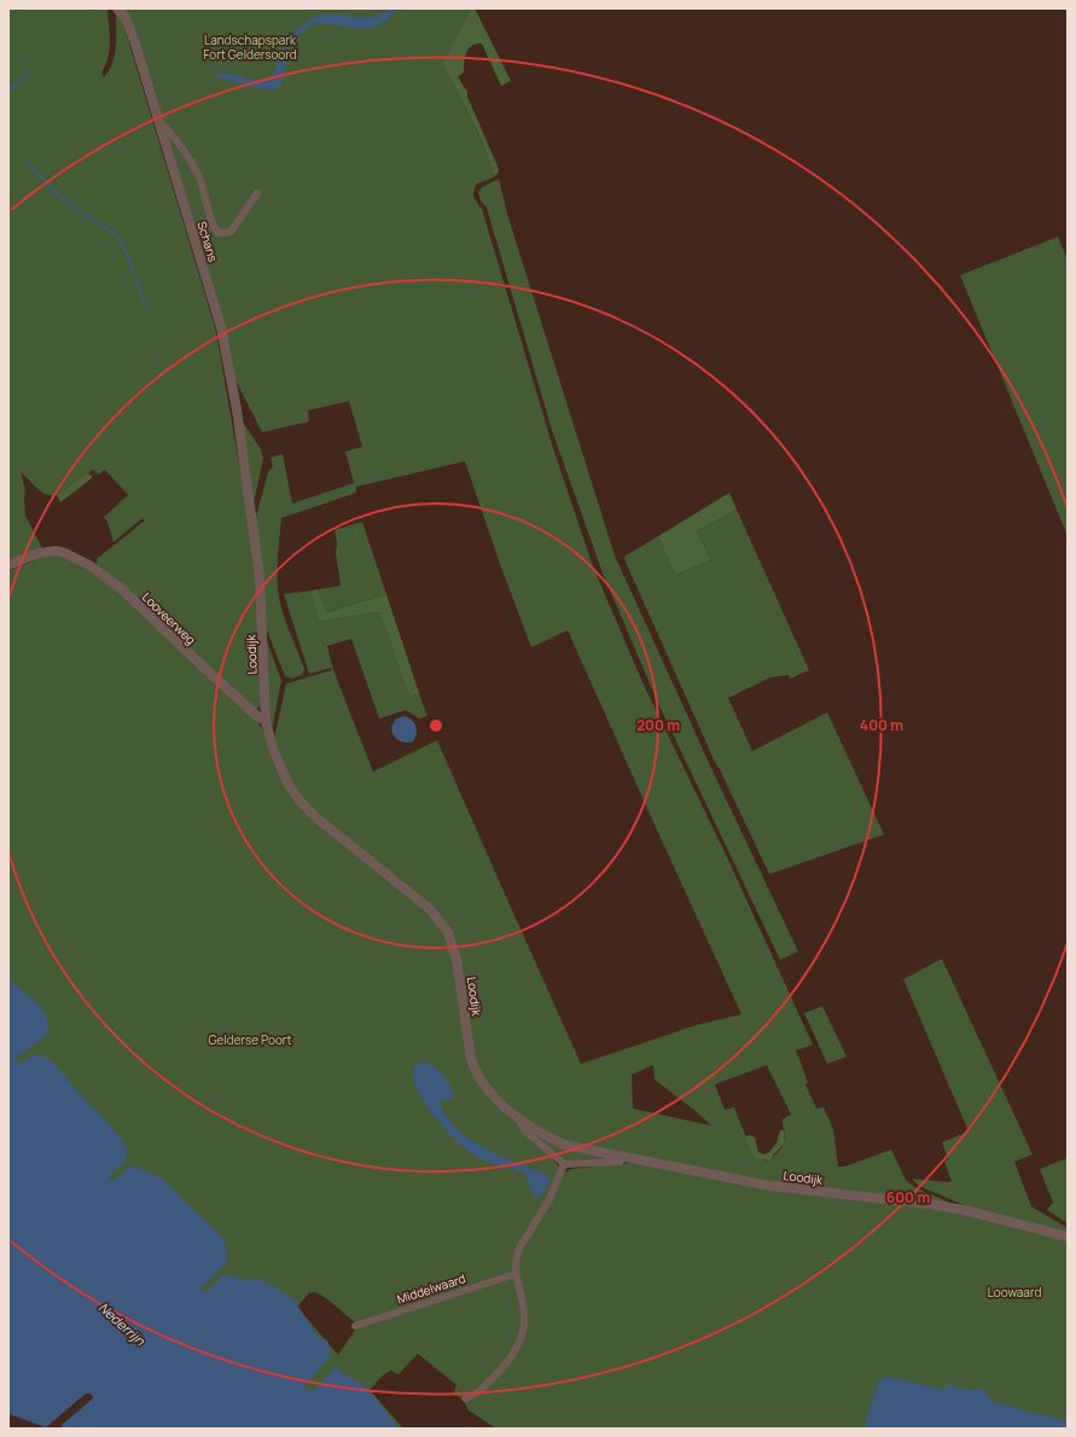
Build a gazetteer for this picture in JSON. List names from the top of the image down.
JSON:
{
  "streets": {
    "street": [
      "Schans",
      "Looveerweg",
      "Loodijk",
      "Middelwaard"
    ]
  },
  "crossings": [
    ["Schans", "Loodijk"],
    ["Looveerweg", "Loodijk"]
  ],
  "water": ["Nederrijn"],
  "parks": ["Landschapspark Fort Geldersoord", "Gelderse Poort", "Loowaard"],
  "rings": ["200 m", "400 m", "600 m"]
}
